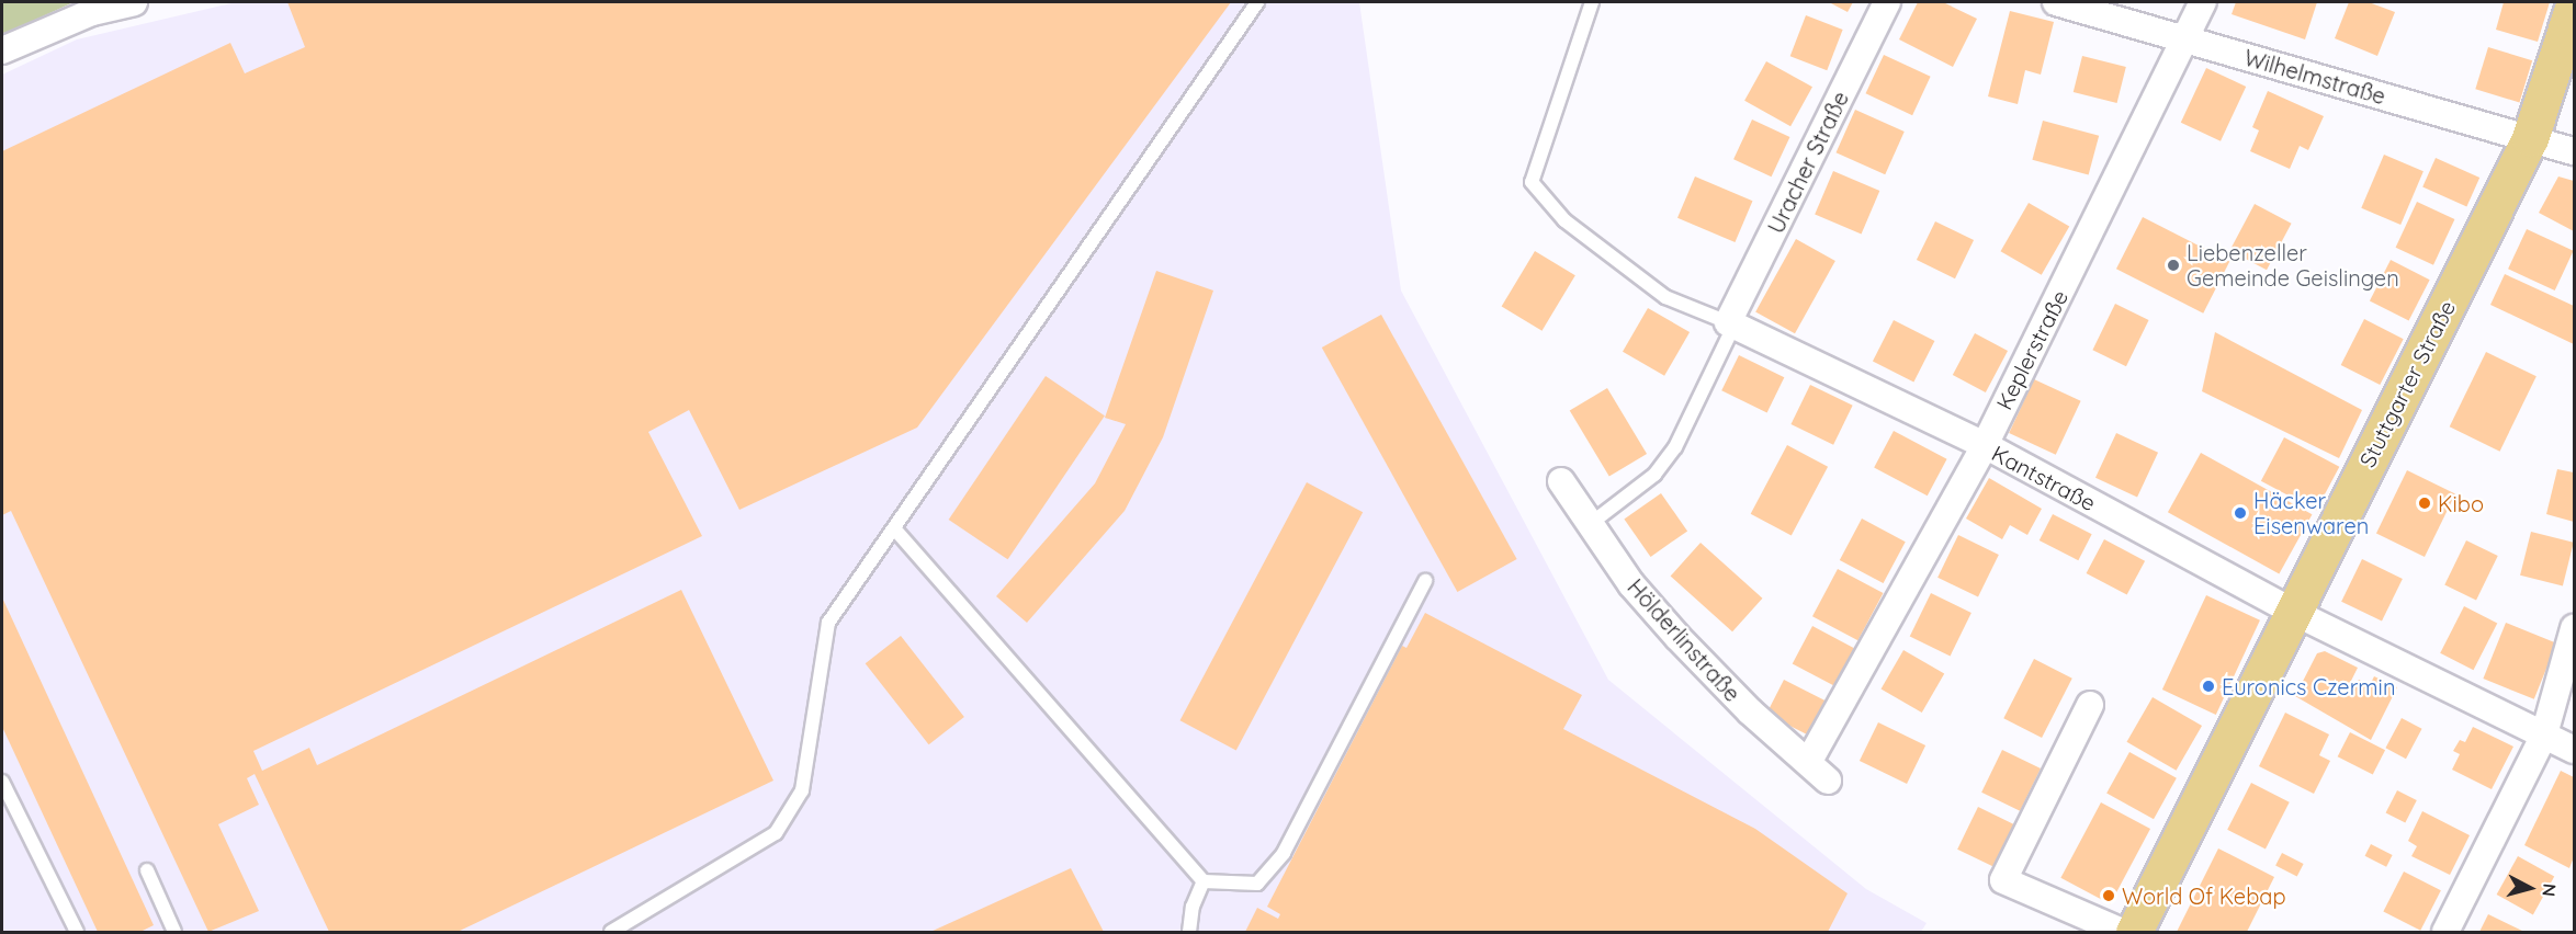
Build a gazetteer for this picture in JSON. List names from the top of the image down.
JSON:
{
  "streets": {
    "main road": ["Stuttgarter Straße"],
    "street": [
      "Wilhelmstraße",
      "Uracher Straße",
      "Keplerstraße",
      "Kantstraße",
      "Hölderlinstraße"
    ]
  },
  "crossings": [
    ["Wilhelmstraße", "Keplerstraße"],
    ["Wilhelmstraße", "Stuttgarter Straße"],
    ["Uracher Straße", "Kantstraße"],
    ["Keplerstraße", "Kantstraße"],
    ["Keplerstraße", "Hölderlinstraße"],
    ["Stuttgarter Straße", "Kantstraße"]
  ],
  "places": [
    "Liebenzeller Gemeinde Geislingen",
    "Kibo",
    "Häcker Eisenwaren",
    "Euronics Czermin",
    "World Of Kebap"
  ],
  "north": "right"
}
